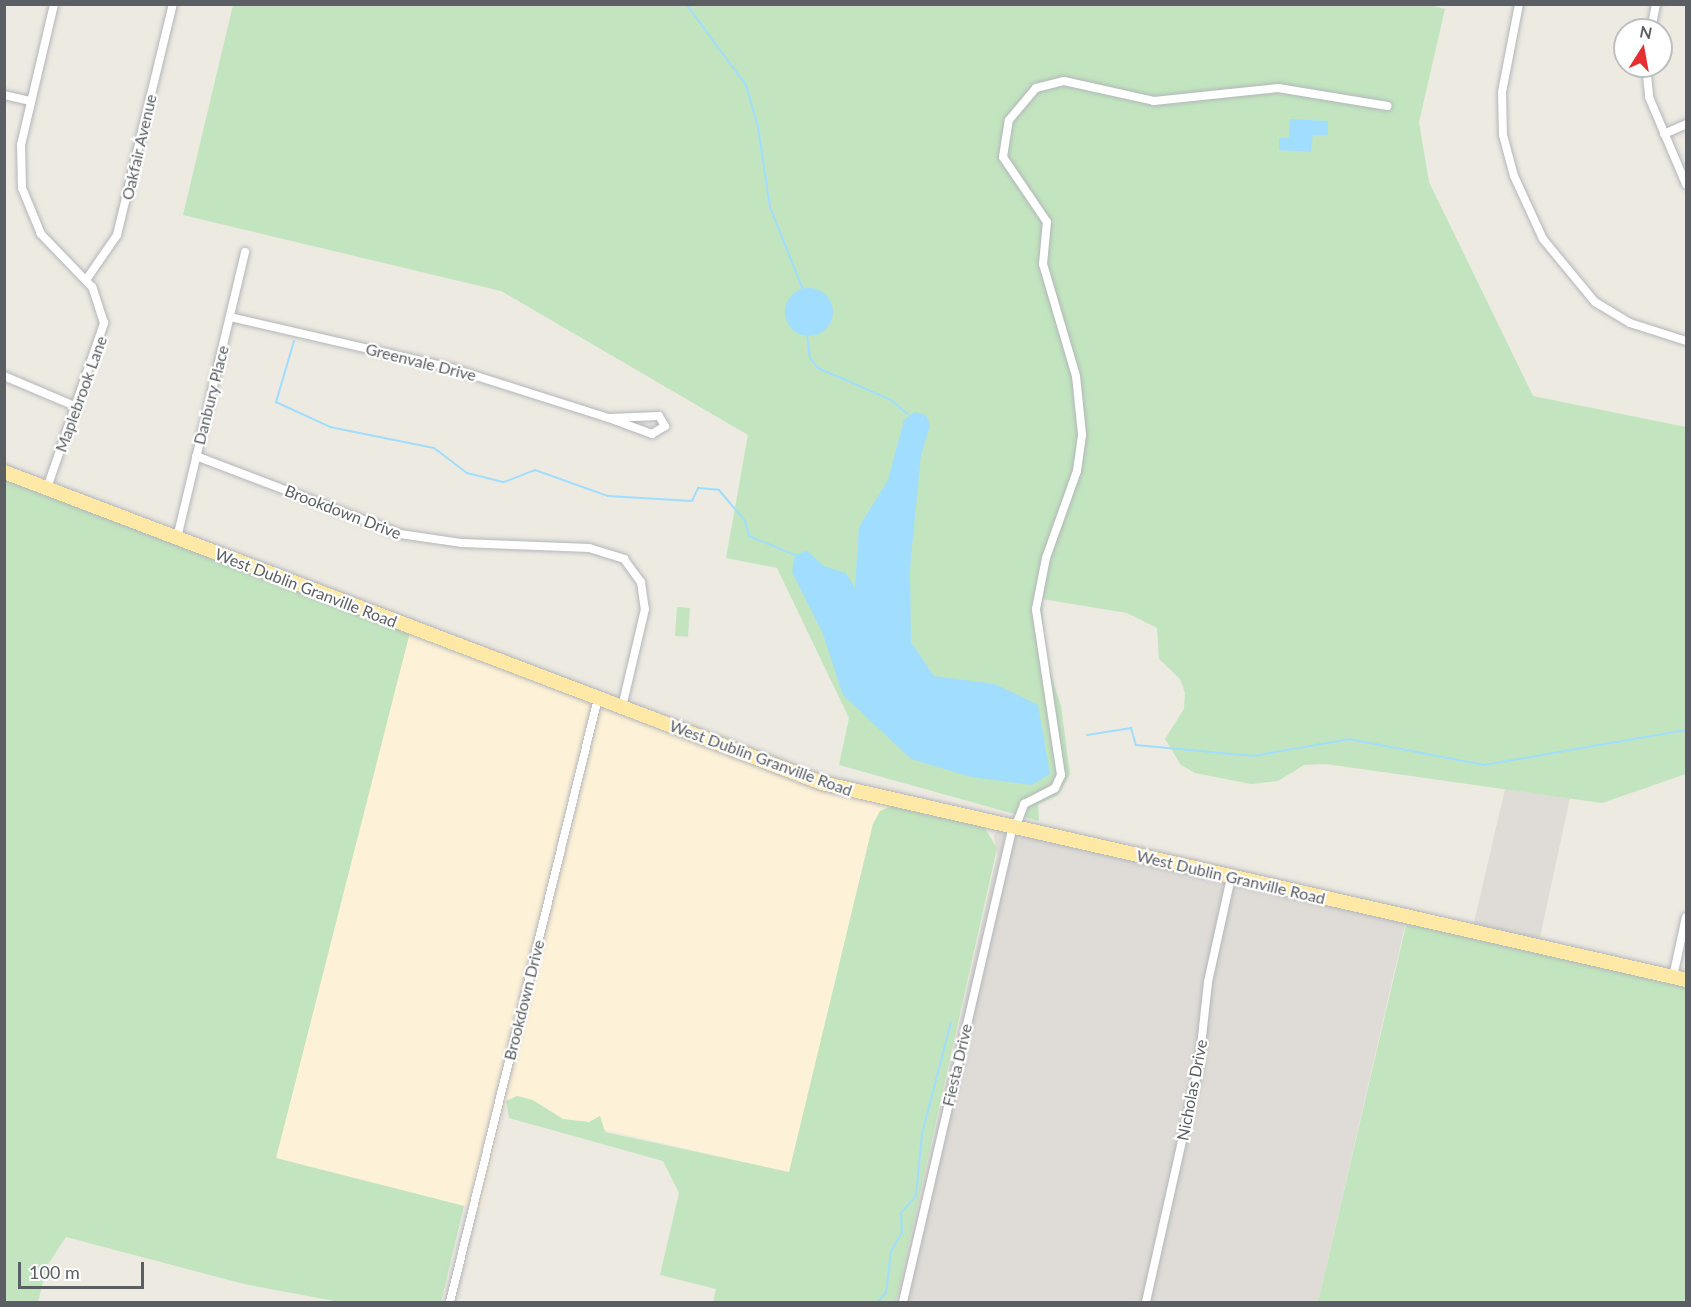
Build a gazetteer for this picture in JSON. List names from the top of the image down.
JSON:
{
  "streets": {
    "main road": ["West Dublin Granville Road"],
    "street": [
      "Oakfair Avenue",
      "Greenvale Drive",
      "Maplebrook Lane",
      "Danbury Place",
      "Brookdown Drive",
      "Fiesta Drive",
      "Nicholas Drive"
    ]
  },
  "crossings": [
    ["Oakfair Avenue", "Maplebrook Lane"],
    ["Greenvale Drive", "Danbury Place"],
    ["Maplebrook Lane", "West Dublin Granville Road"],
    ["Danbury Place", "Brookdown Drive"],
    ["Danbury Place", "West Dublin Granville Road"],
    ["Brookdown Drive", "West Dublin Granville Road"],
    ["West Dublin Granville Road", "Fiesta Drive"],
    ["West Dublin Granville Road", "Nicholas Drive"]
  ],
  "scale_bar": "100 m",
  "north": "top"
}
